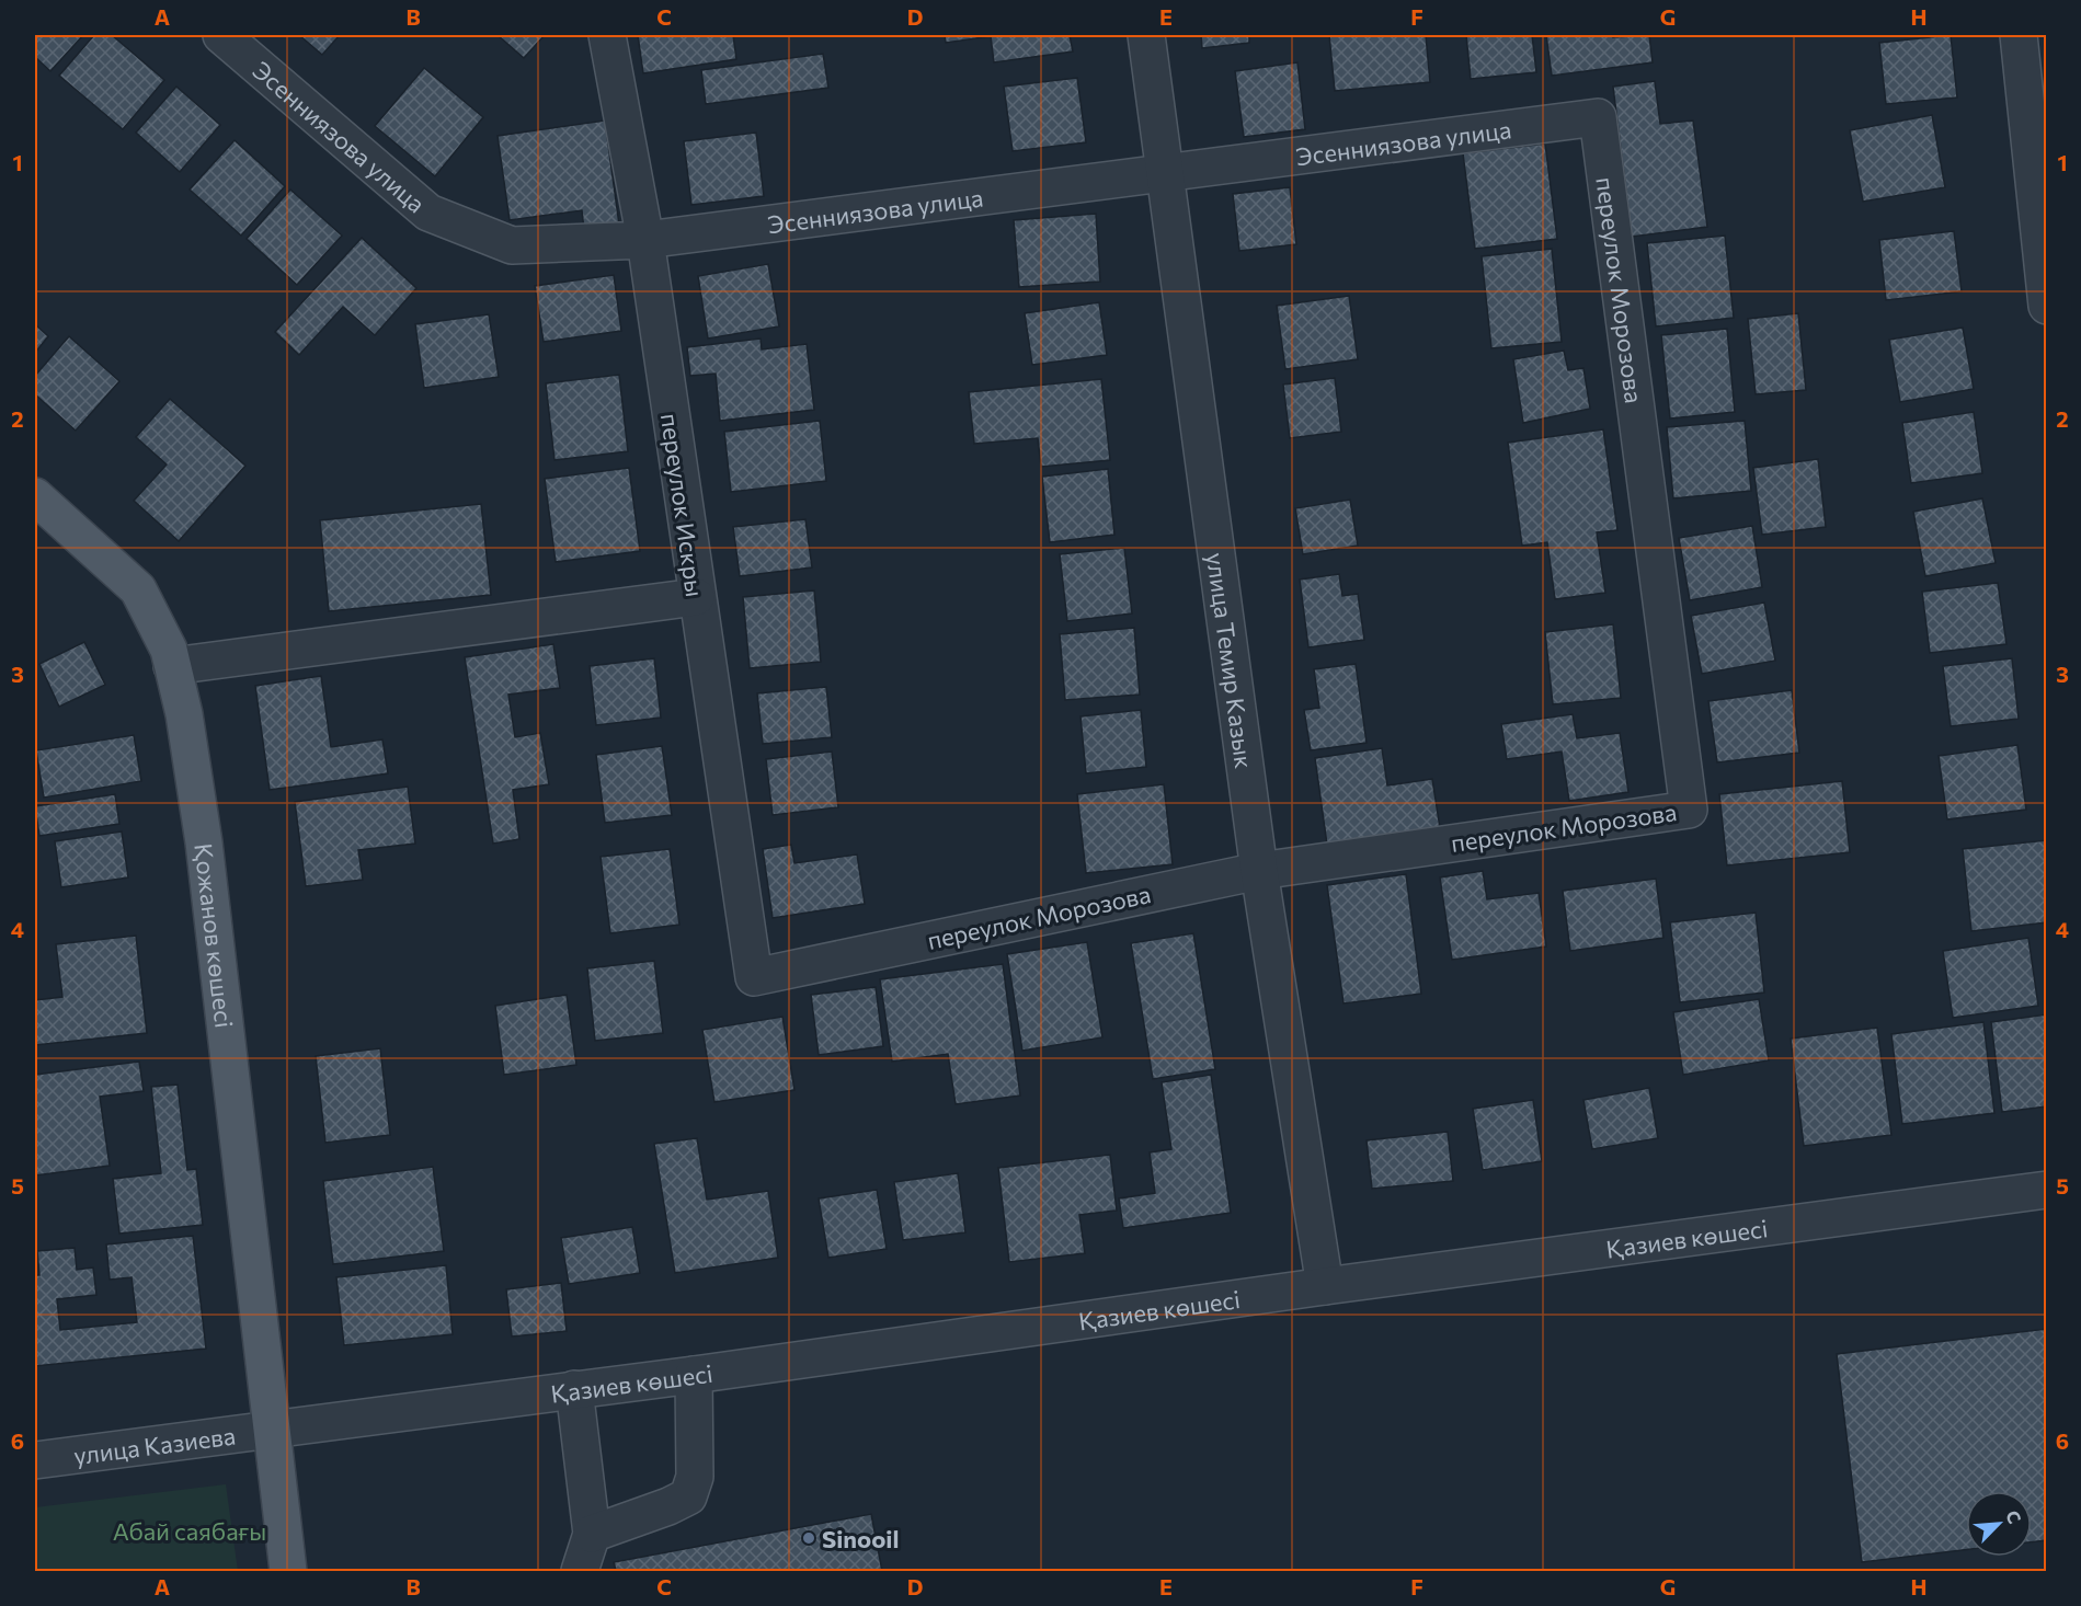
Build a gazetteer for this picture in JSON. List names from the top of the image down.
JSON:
{
  "streets": {
    "main road": ["Қожанов көшесі"],
    "street": [
      "Эсенниязова улица",
      "переулок Морозова",
      "переулок Искры",
      "улица Темир Казык",
      "Қазиев көшесі",
      "улица Казиева"
    ]
  },
  "crossings": [
    ["Эсенниязова улица", "переулок Морозова"],
    ["Эсенниязова улица", "переулок Искры"],
    ["Эсенниязова улица", "улица Темир Казык"],
    ["переулок Морозова", "переулок Искры"],
    ["переулок Морозова", "улица Темир Казык"],
    ["улица Темир Казык", "Қазиев көшесі"],
    ["Қожанов көшесі", "Қазиев көшесі"],
    ["Қожанов көшесі", "улица Казиева"],
    ["Қазиев көшесі", "улица Казиева"]
  ],
  "parks": ["Абай саябағы"],
  "places": ["Sinooil"],
  "north": "top right",
  "grid": {
    "columns": [
      "A",
      "B",
      "C",
      "D",
      "E",
      "F",
      "G",
      "H"
    ],
    "rows": [
      "1",
      "2",
      "3",
      "4",
      "5",
      "6"
    ]
  }
}
